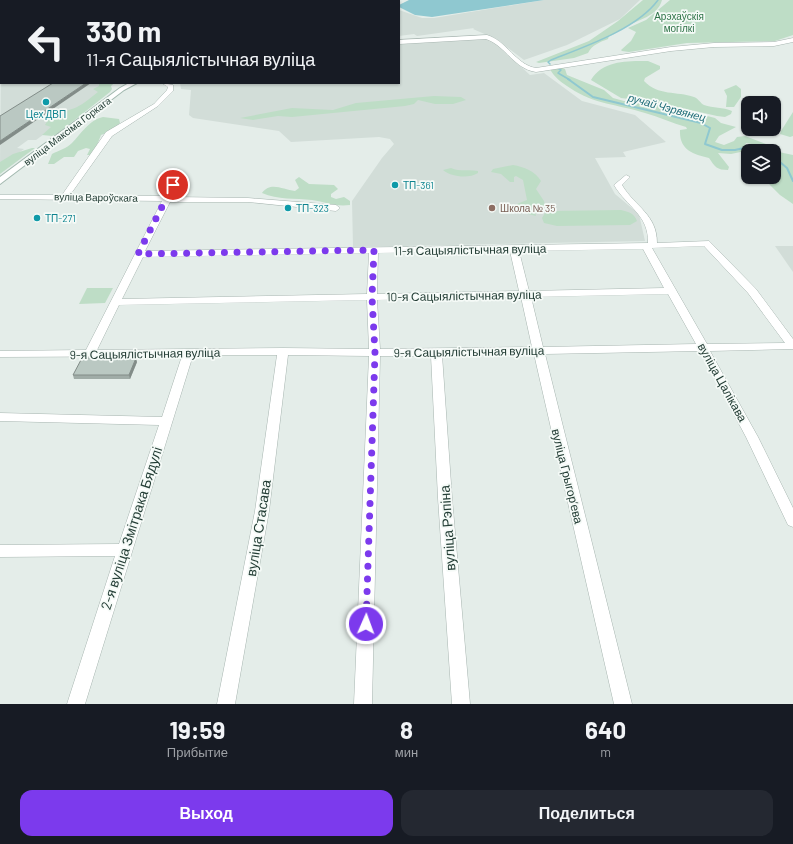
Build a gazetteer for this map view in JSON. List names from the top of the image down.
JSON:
{
  "streets": {
    "main road": ["вуліца Максіма Горкага"],
    "street": [
      "вуліца Вароўскага",
      "11-я Сацыялістычная вуліца",
      "10-я Сацыялістычная вуліца",
      "9-я Сацыялістычная вуліца",
      "вуліца Цалікава",
      "вуліца Грыгорʼева",
      "2-я вуліца Змітрака Бядулі",
      "вуліца Стасава",
      "вуліца Рэпіна"
    ]
  },
  "crossings": [
    ["11-я Сацыялістычная вуліца", "9-я Сацыялістычная вуліца"],
    ["11-я Сацыялістычная вуліца", "вуліца Цалікава"],
    ["11-я Сацыялістычная вуліца", "вуліца Грыгорʼева"],
    ["10-я Сацыялістычная вуліца", "вуліца Цалікава"],
    ["10-я Сацыялістычная вуліца", "вуліца Грыгорʼева"],
    ["9-я Сацыялістычная вуліца", "вуліца Цалікава"],
    ["9-я Сацыялістычная вуліца", "вуліца Грыгорʼева"],
    ["9-я Сацыялістычная вуліца", "2-я вуліца Змітрака Бядулі"],
    ["9-я Сацыялістычная вуліца", "вуліца Стасава"],
    ["9-я Сацыялістычная вуліца", "вуліца Рэпіна"]
  ],
  "water": ["ручай Чэрвянец"],
  "parks": ["Арэхаўскія могілкі"],
  "places": [
    "Цех ДВП",
    "ТП-361",
    "ТП-323",
    "Школа № 35",
    "ТП-271"
  ],
  "page": {
    "turn": ["330 m", "11-я Сацыялістычная вуліца"],
    "eta": [
      "19:59",
      "Прибытие",
      "8",
      "мин",
      "640",
      "m"
    ],
    "buttons": ["Выход", "Поделиться"]
  }
}
